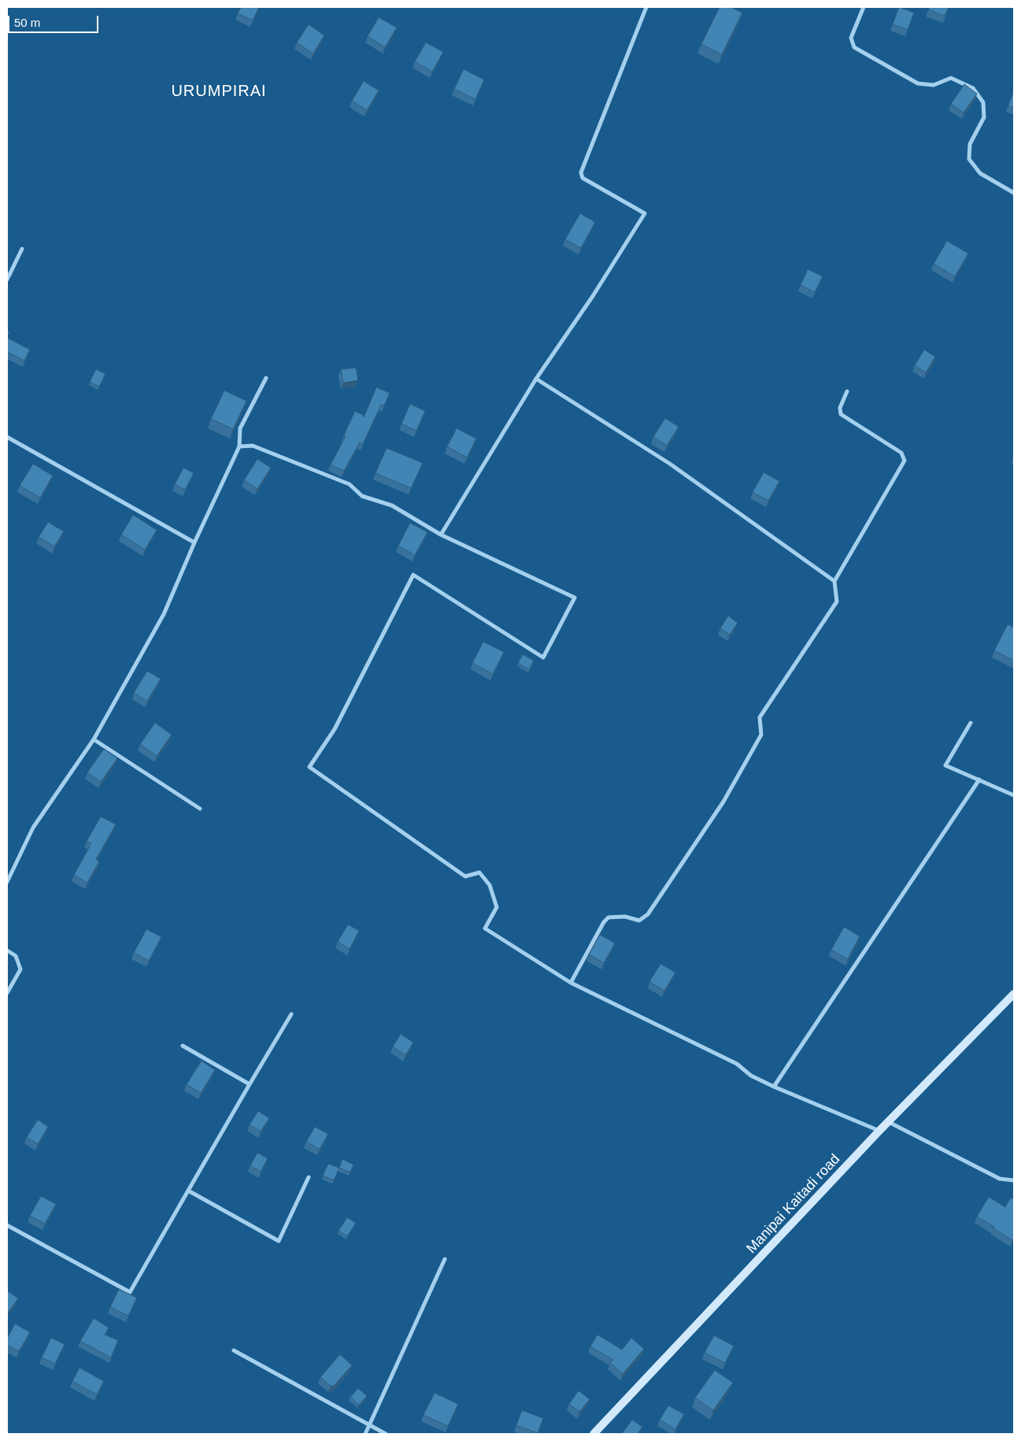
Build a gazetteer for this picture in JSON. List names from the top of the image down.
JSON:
{
  "streets": {
    "main road": ["Manipai Kaitadi road"]
  },
  "districts": ["URUMPIRAI"],
  "scale_bar": "50 m"
}
